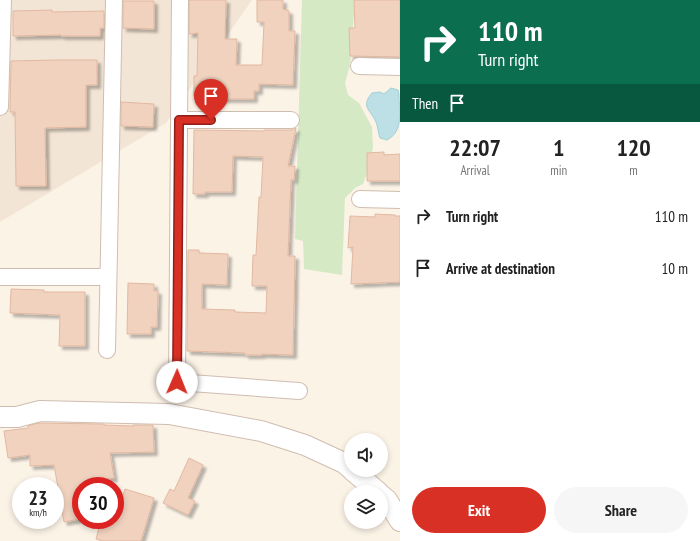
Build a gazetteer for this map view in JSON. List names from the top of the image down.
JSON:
{
  "page": {
    "turn": ["110 m", "Turn right"],
    "then": "Then",
    "eta": [
      "22:07",
      "Arrival",
      "1",
      "min",
      "120",
      "m"
    ],
    "list": [
      {
        "name": "Turn right",
        "value": "110 m"
      },
      {
        "name": "Arrive at destination",
        "value": "10 m"
      }
    ],
    "speed": "23 km/h",
    "limit": "30",
    "buttons": ["Exit", "Share"]
  }
}
